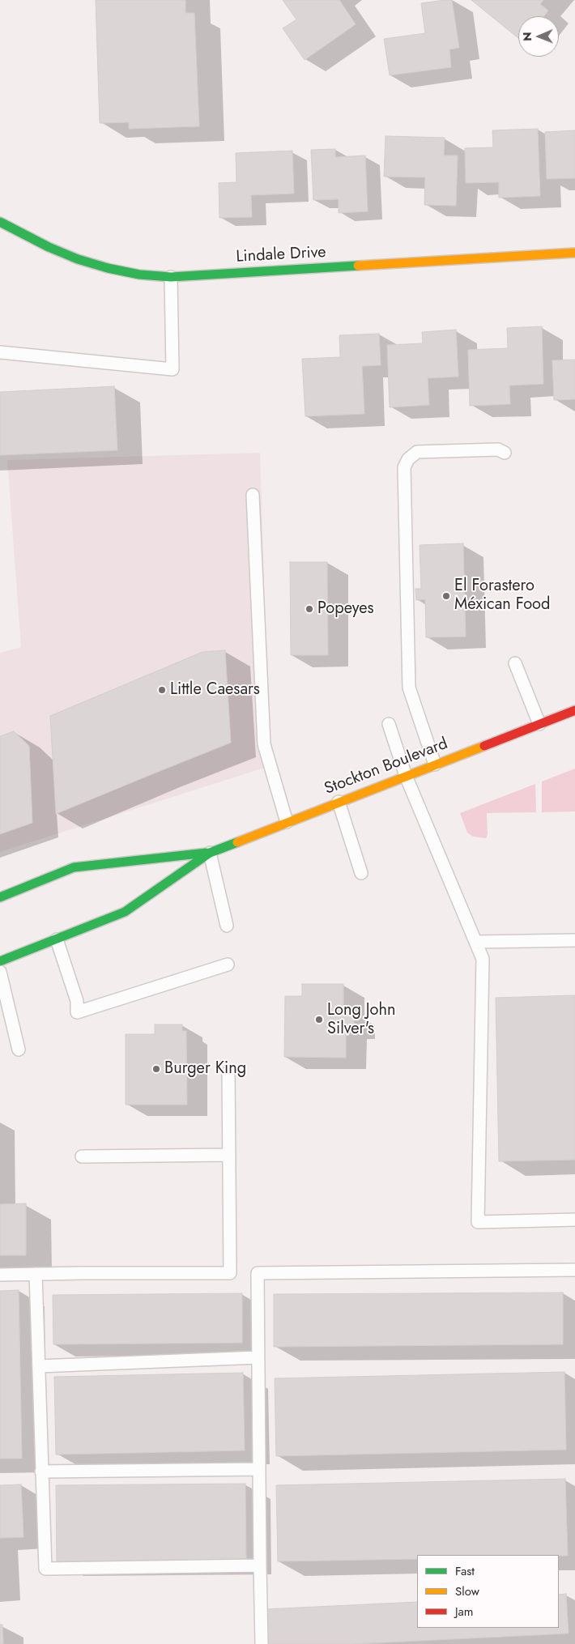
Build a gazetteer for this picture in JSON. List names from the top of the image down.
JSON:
{
  "streets": {
    "main road": ["Lindale Drive", "Stockton Boulevard"]
  },
  "places": [
    "El Forastero Méxican Food",
    "Popeyes",
    "Little Caesars",
    "Long John Silver's",
    "Burger King"
  ],
  "legend": ["Fast", "Slow", "Jam"],
  "north": "left"
}
